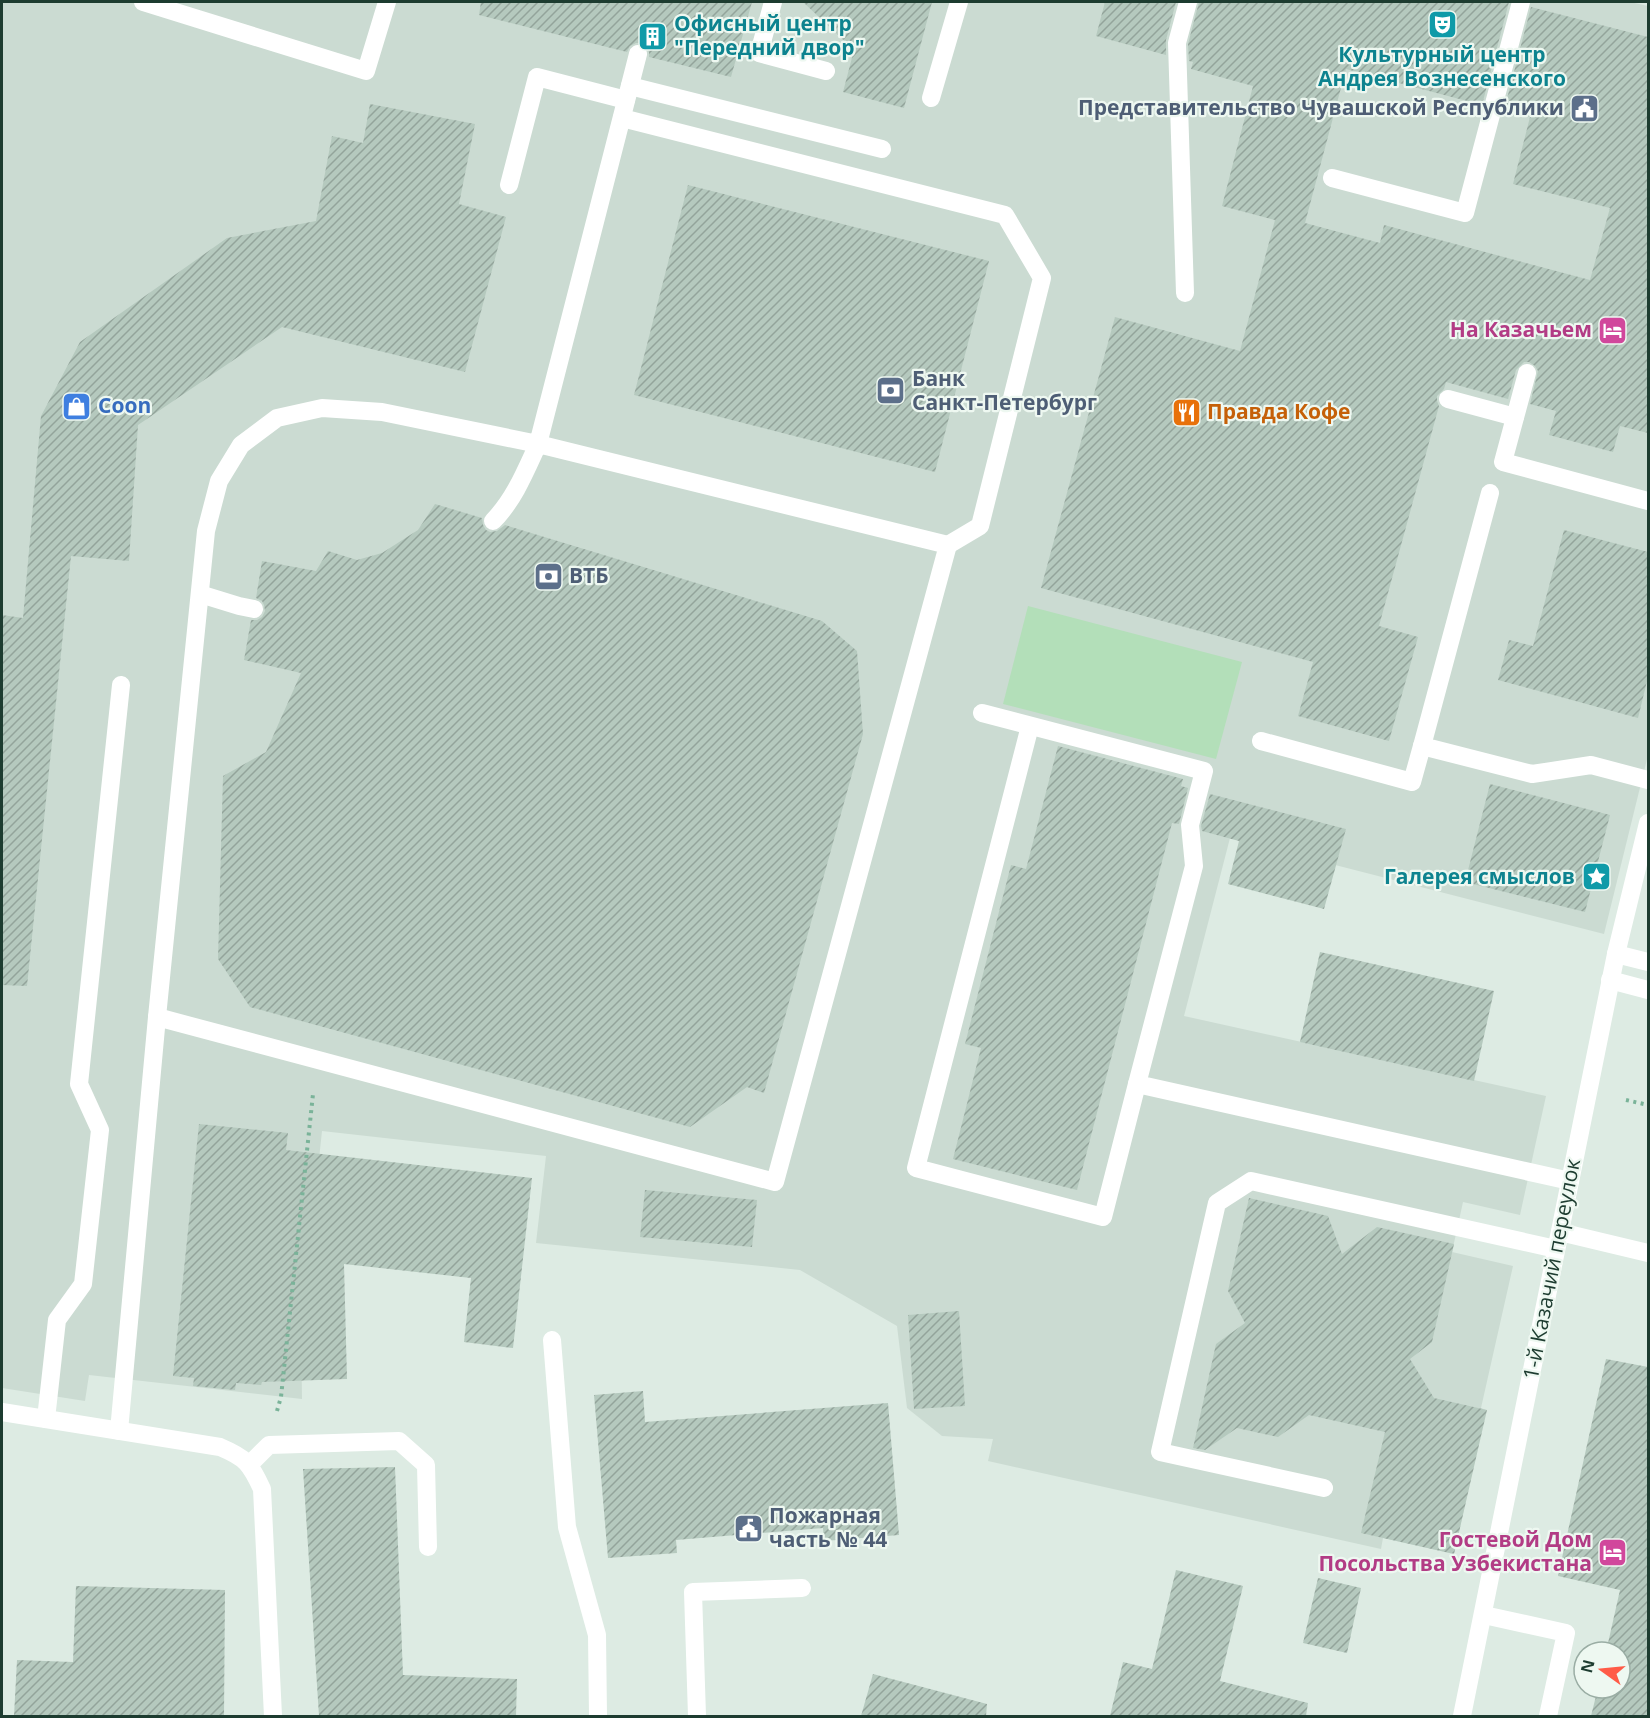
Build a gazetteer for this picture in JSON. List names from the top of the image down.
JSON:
{
  "streets": {
    "street": ["1-й Казачий переулок"]
  },
  "places": {
    "theatre": ["Культурный центр Андрея Вознесенского"],
    "building": ["Офисный центр \"Передний двор\""],
    "public building": ["Представительство Чувашской Республики", "Пожарная часть № 44"],
    "hotel": ["На Казачьем", "Гостевой Дом Посольства Узбекистана"],
    "bank": ["Банк Санкт-Петербург", "ВТБ"],
    "shop": ["Coon"],
    "restaurant": ["Правда Кофе"],
    "place": ["Галерея смыслов"]
  },
  "north": "left"
}
